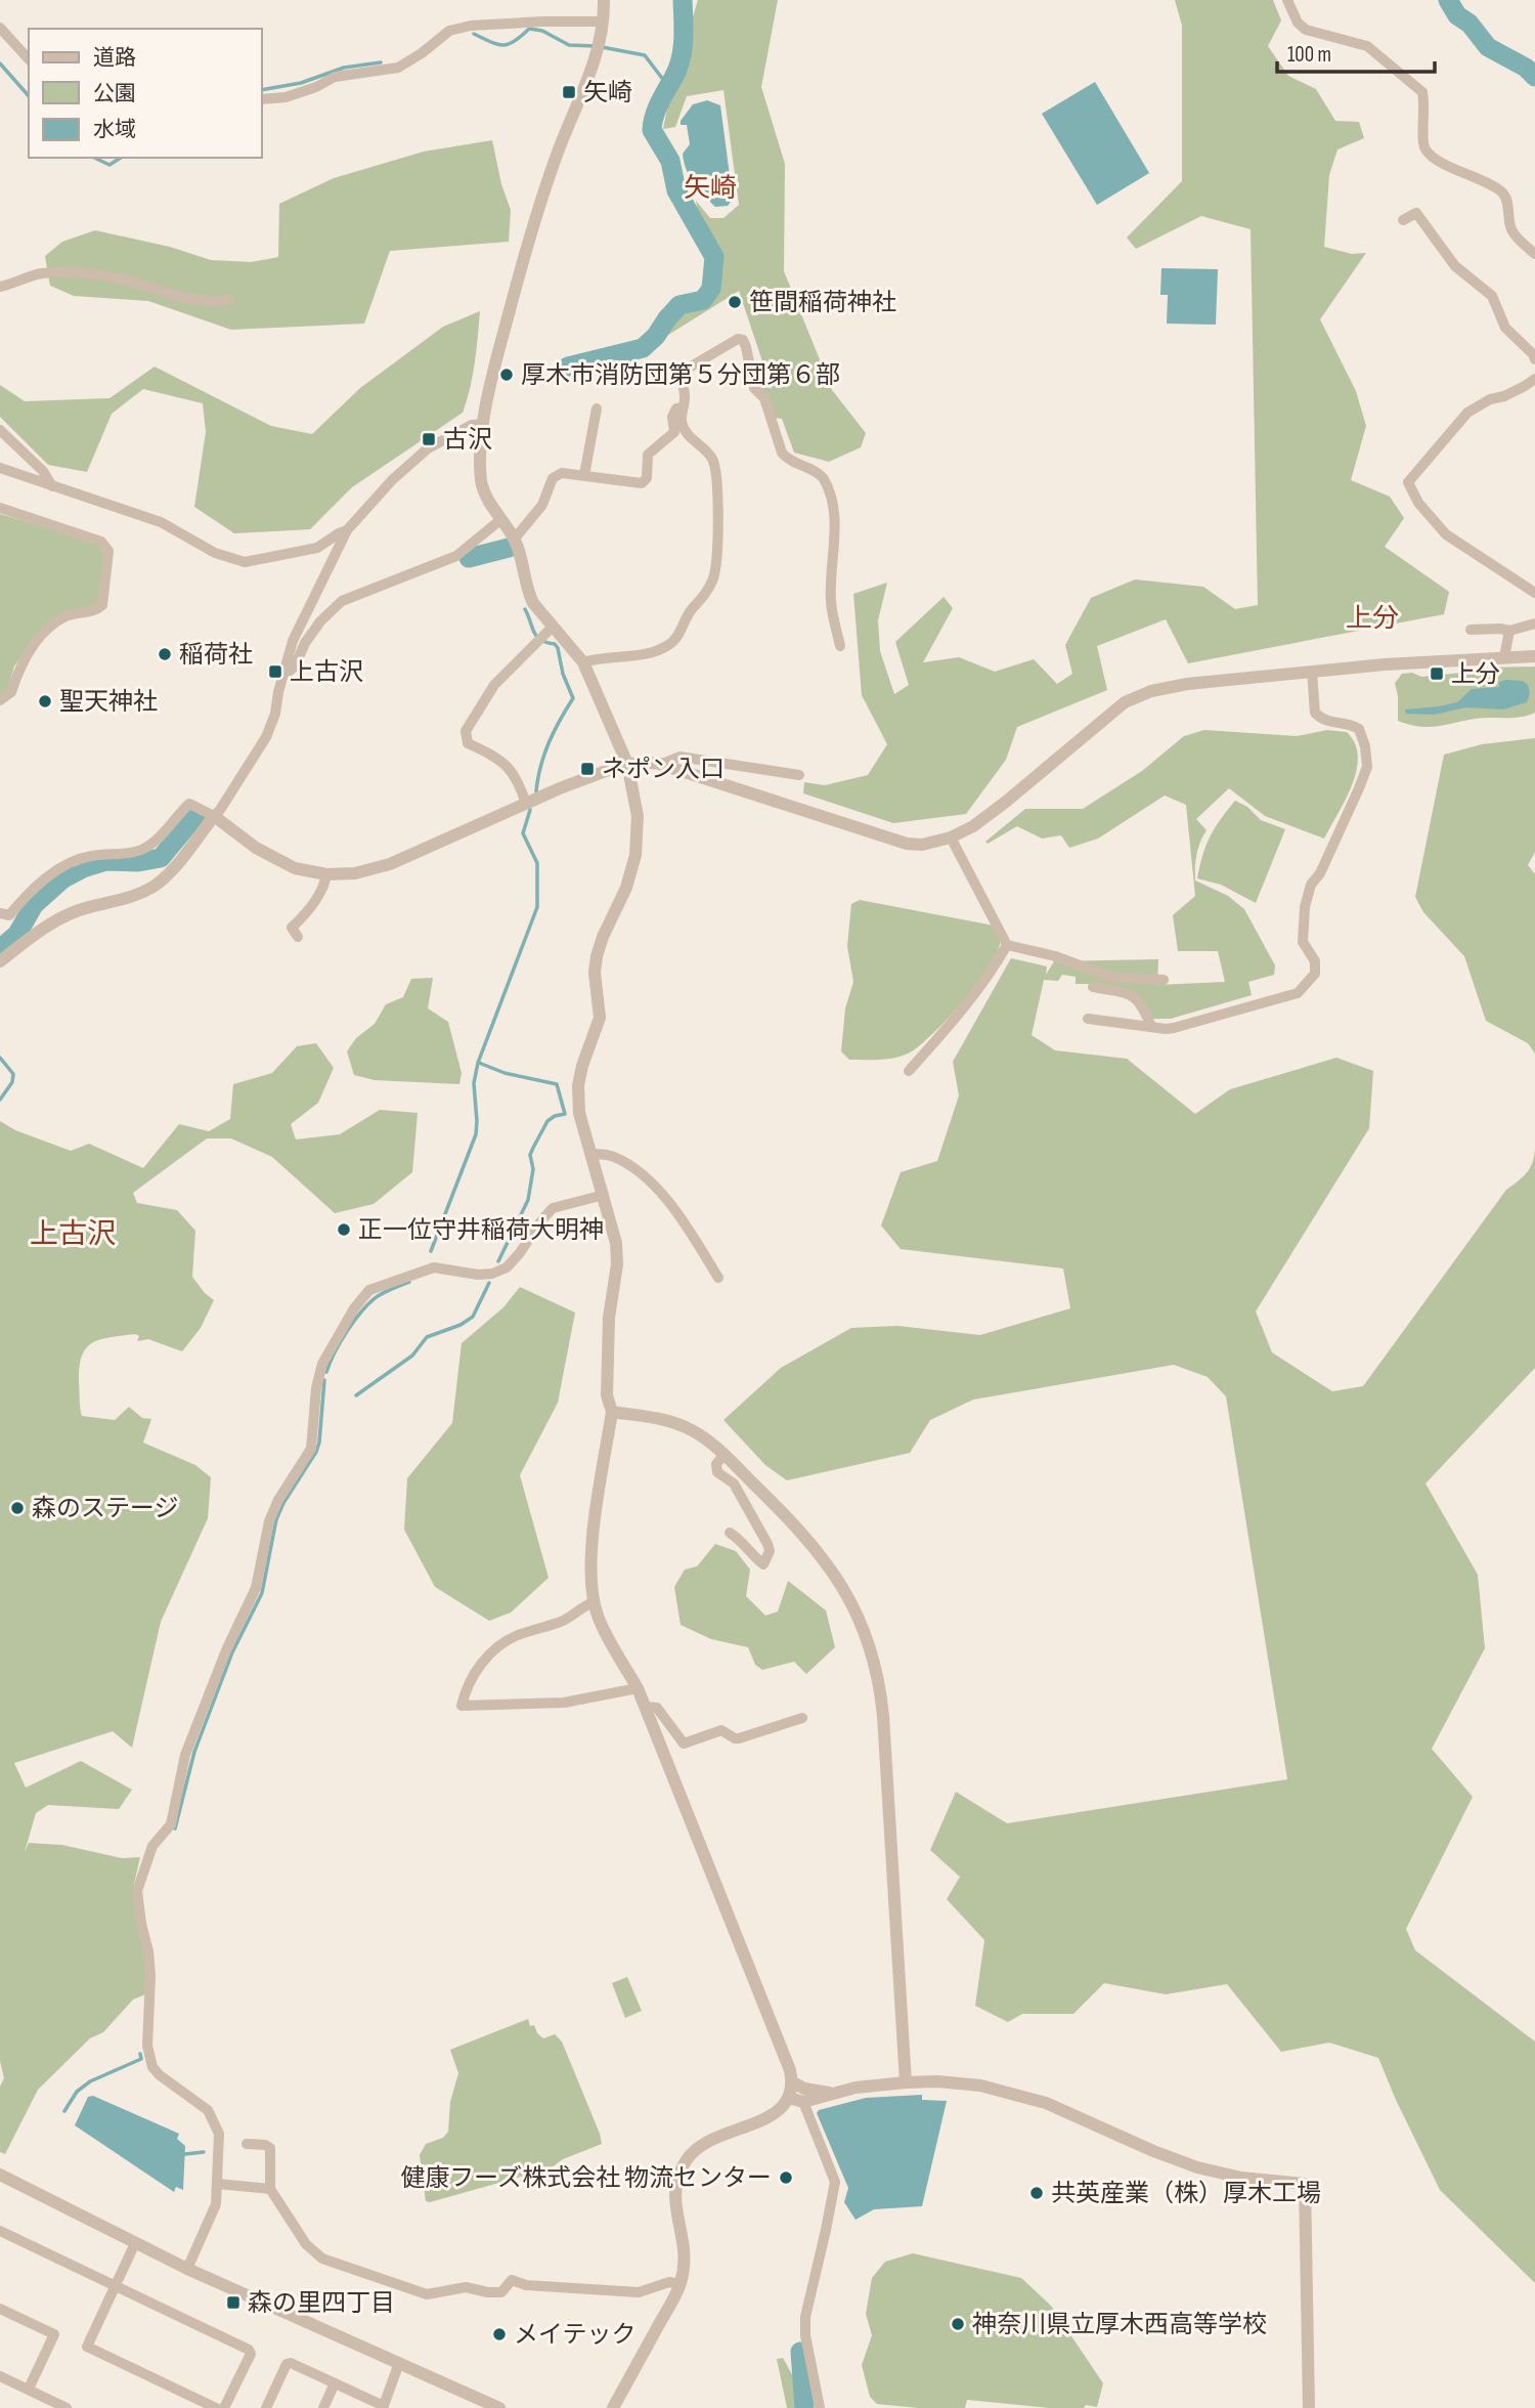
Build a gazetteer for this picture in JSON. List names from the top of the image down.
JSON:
{
  "districts": ["矢崎", "上分", "上古沢"],
  "places": {
    "transit": [
      "矢崎",
      "古沢",
      "上古沢",
      "上分",
      "ネポン入口",
      "森の里四丁目"
    ],
    "other": [
      "笹間稲荷神社",
      "厚木市消防団第５分団第６部",
      "稲荷社",
      "聖天神社",
      "正一位守井稲荷大明神",
      "森のステージ",
      "健康フーズ株式会社 物流センター",
      "共英産業（株）厚木工場",
      "神奈川県立厚木西高等学校",
      "メイテック"
    ]
  },
  "legend": ["道路", "公園", "水域"],
  "scale_bar": "100 m"
}
